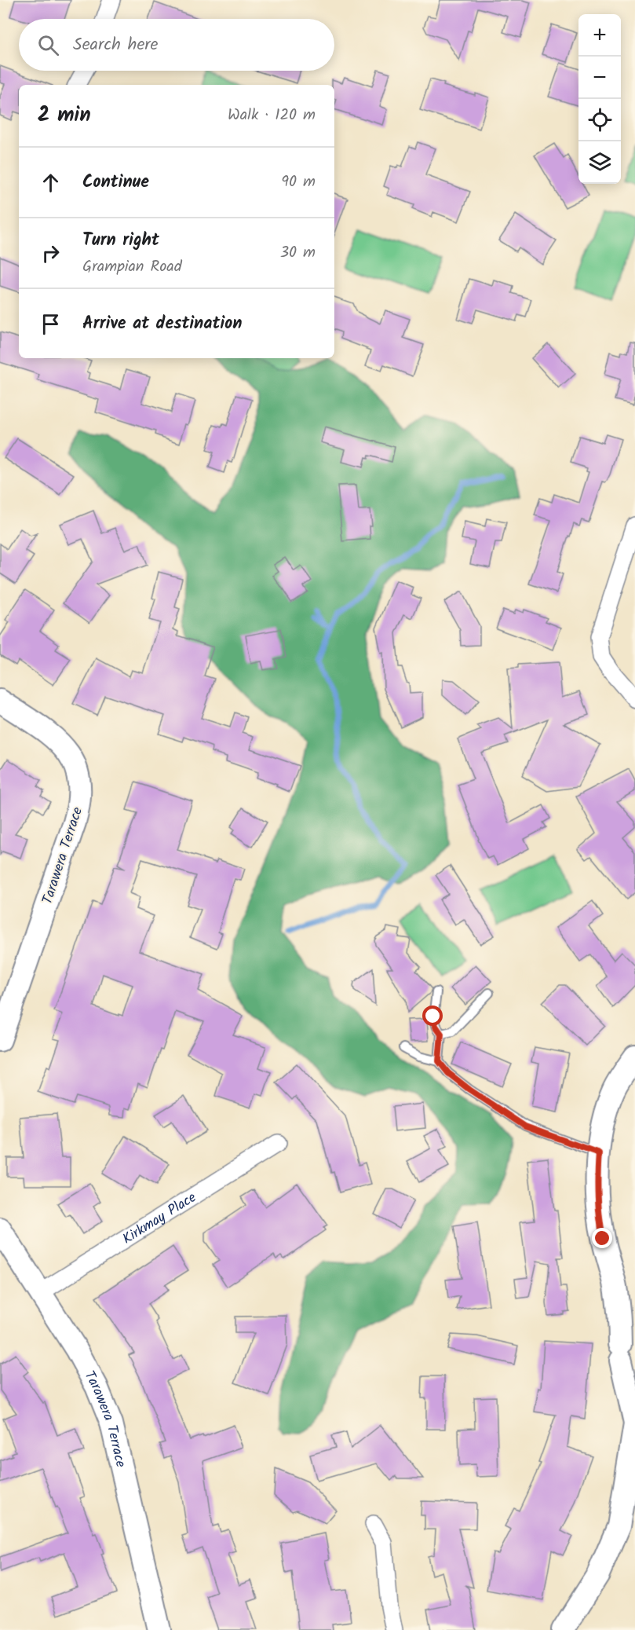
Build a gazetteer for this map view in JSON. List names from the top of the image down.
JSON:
{
  "streets": {
    "street": ["Tarawera Terrace", "Kirkmay Place"]
  },
  "crossings": [
    ["Tarawera Terrace", "Kirkmay Place"]
  ],
  "page": {
    "map_buttons": ["+", "−"],
    "search": "Search here",
    "heading": ["2 min", "Walk · 120 m"],
    "list": [
      ["Continue", "90 m"],
      ["Turn right", "Grampian Road", "30 m"],
      "Arrive at destination"
    ]
  }
}
